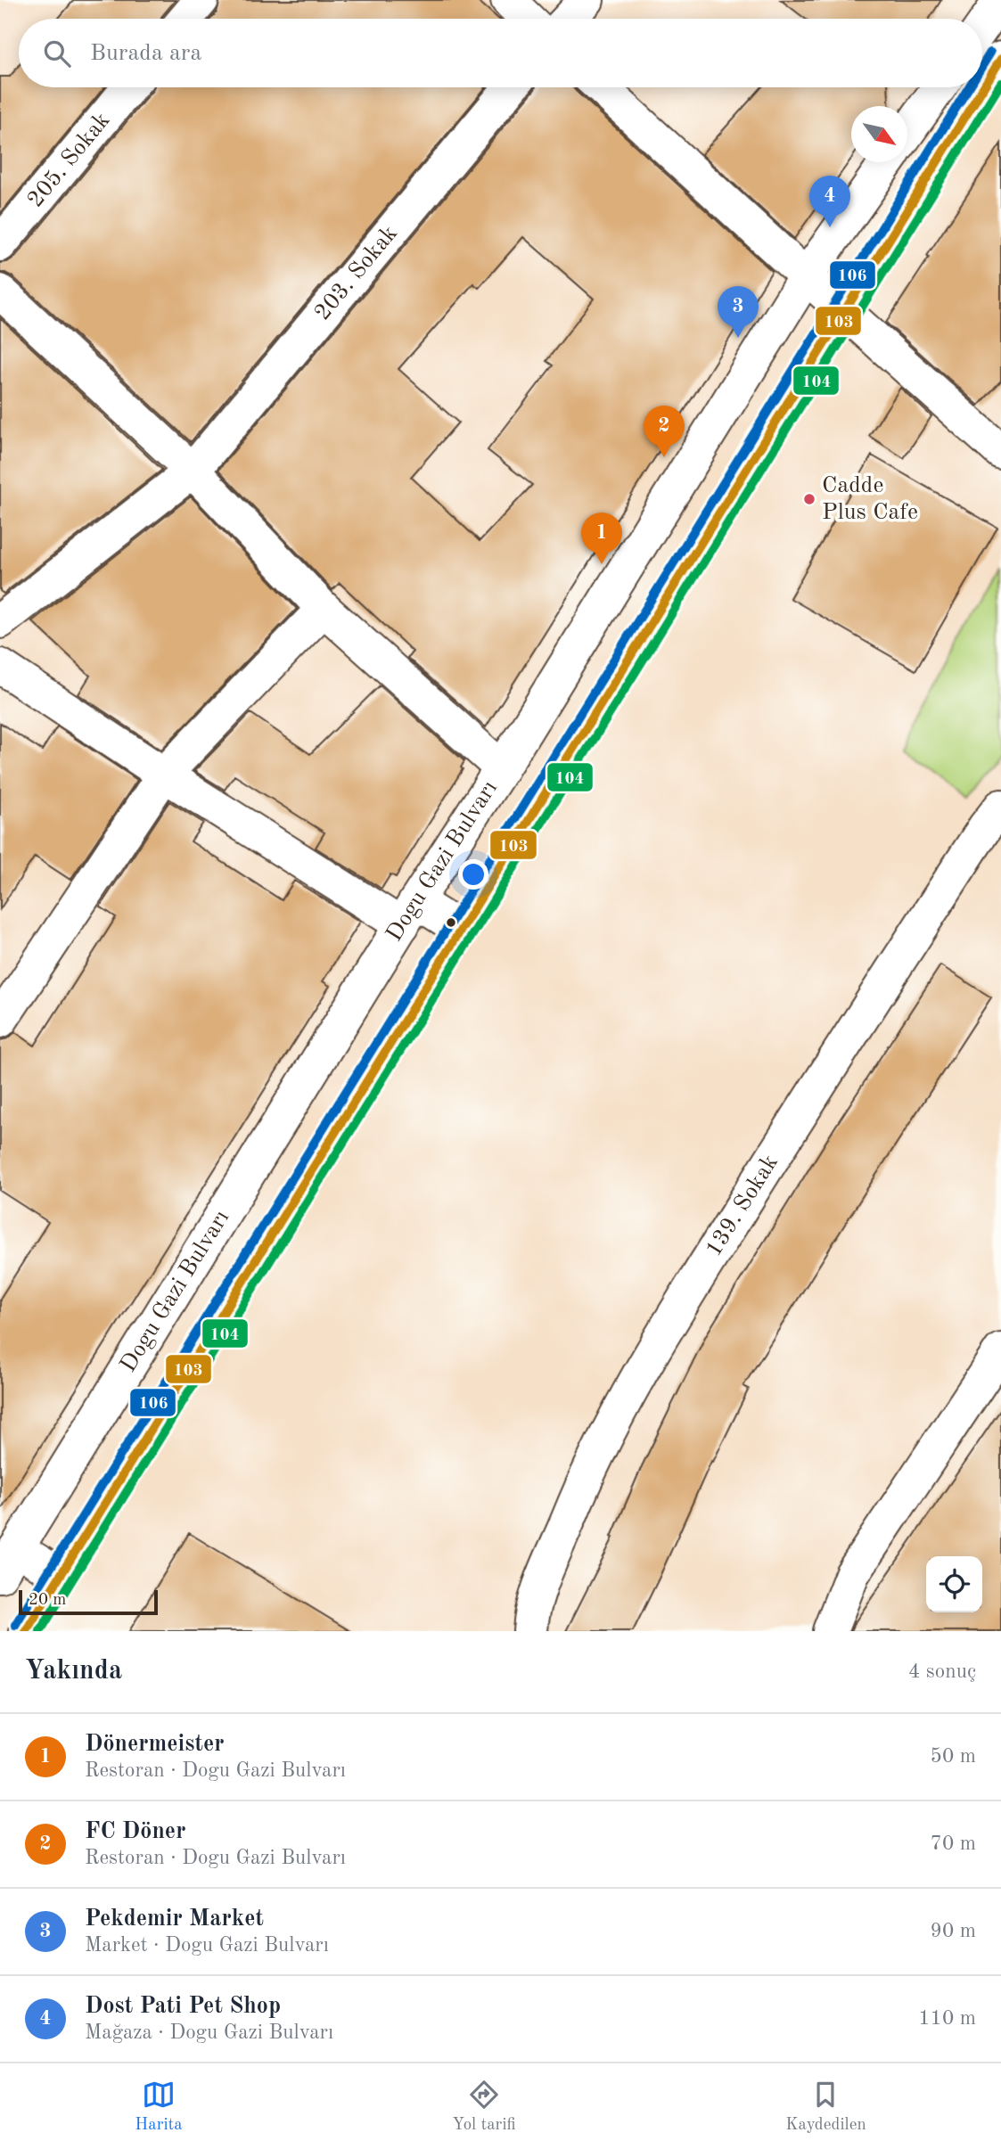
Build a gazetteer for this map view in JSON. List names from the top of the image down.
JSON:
{
  "streets": {
    "street": [
      "205. Sokak",
      "203. Sokak",
      "Dogu Gazi Bulvarı",
      "139. Sokak"
    ]
  },
  "places": ["Cadde Plus Cafe"],
  "lines": ["transit line 106", "transit line 103", "transit line 104"],
  "scale_bar": "20 m",
  "north": "bottom right",
  "page": {
    "search": "Burada ara",
    "pins": [
      "4",
      "3",
      "2",
      "1"
    ],
    "scale": "20 m",
    "heading": ["Yakında", "4 sonuç"],
    "list": [
      {
        "mark": "1",
        "name": "Dönermeister",
        "note": "Restoran · Dogu Gazi Bulvarı",
        "value": "50 m"
      },
      {
        "mark": "2",
        "name": "FC Döner",
        "note": "Restoran · Dogu Gazi Bulvarı",
        "value": "70 m"
      },
      {
        "mark": "3",
        "name": "Pekdemir Market",
        "note": "Market · Dogu Gazi Bulvarı",
        "value": "90 m"
      },
      {
        "mark": "4",
        "name": "Dost Pati Pet Shop",
        "note": "Mağaza · Dogu Gazi Bulvarı",
        "value": "110 m"
      }
    ],
    "nav": ["Harita", "Yol tarifi", "Kaydedilen"]
  }
}
